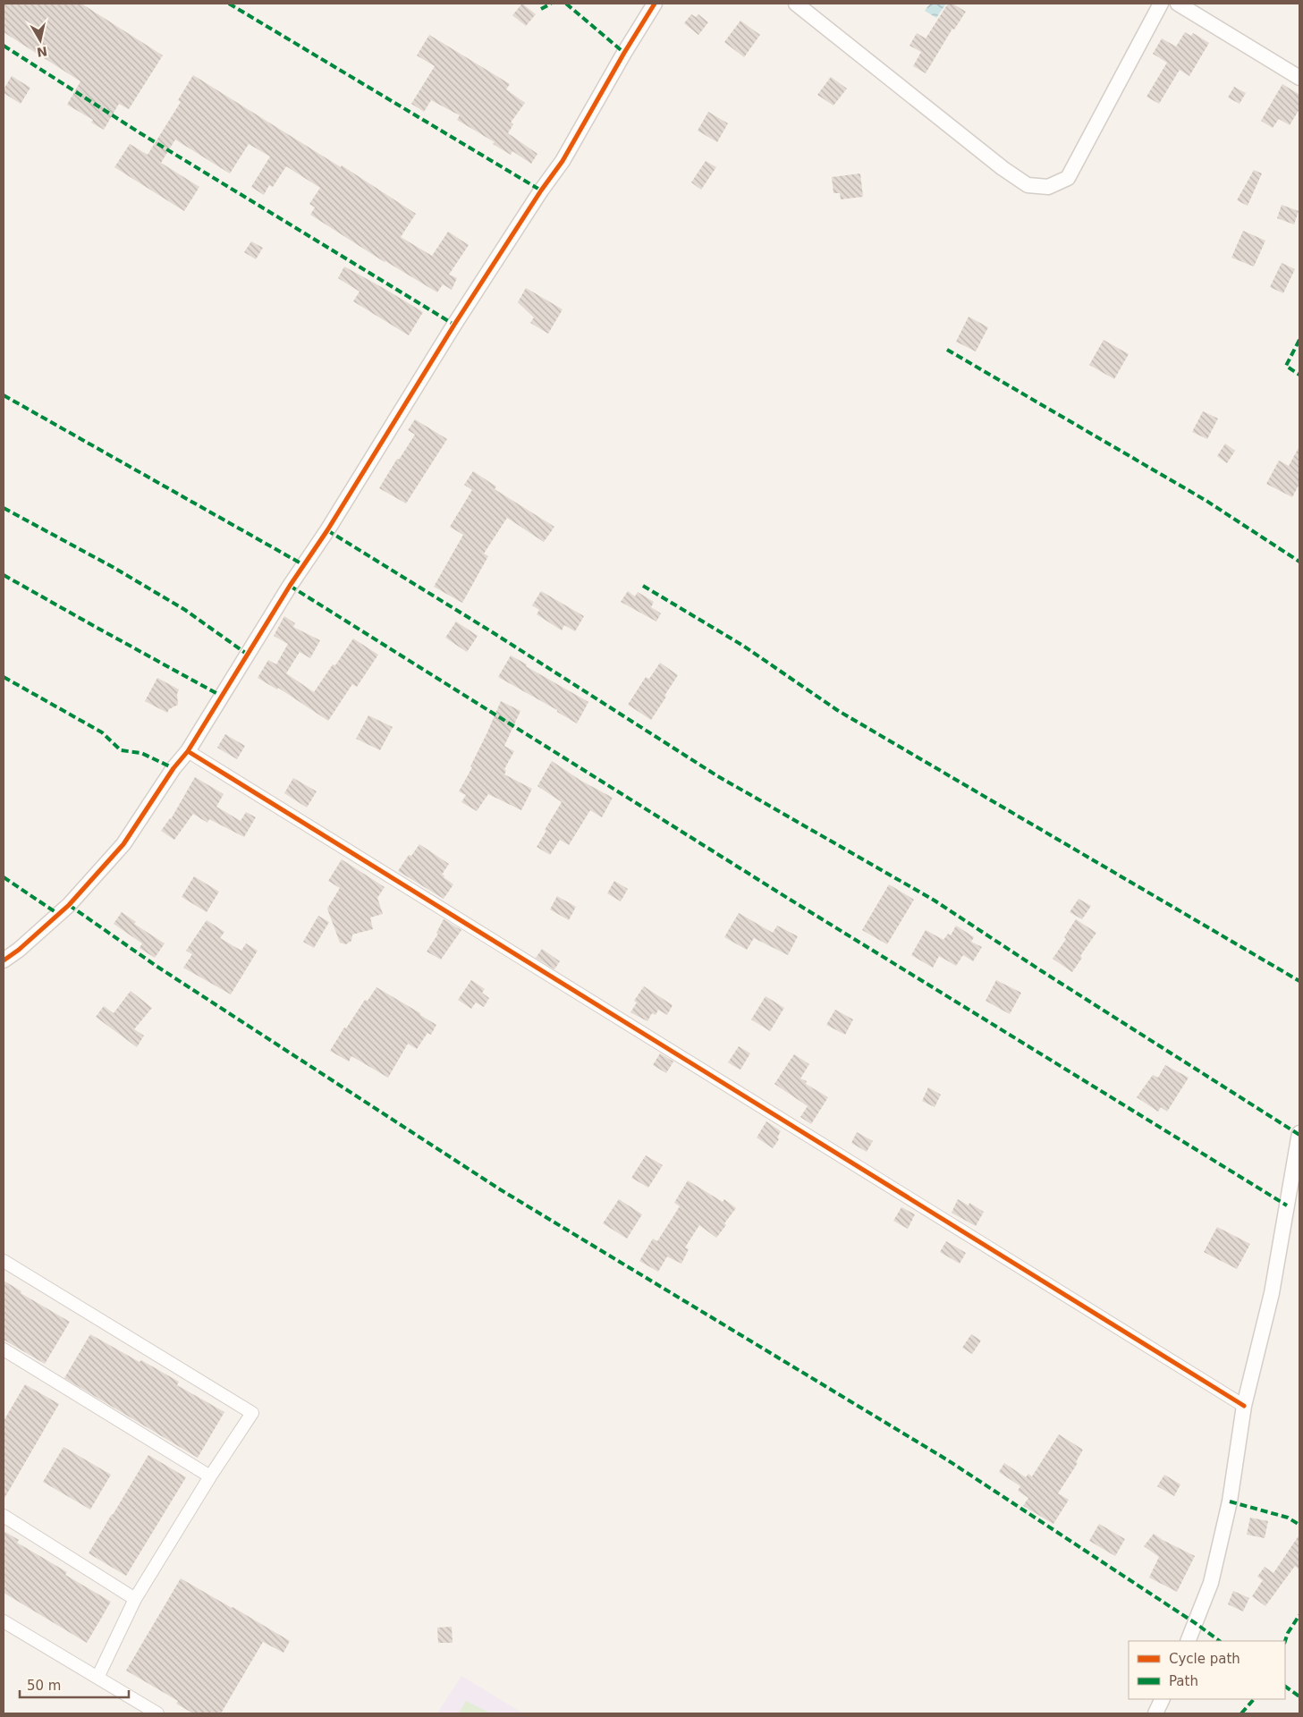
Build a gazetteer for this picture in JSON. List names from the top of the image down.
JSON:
{
  "legend": ["Cycle path", "Path"],
  "scale_bar": "50 m",
  "north": "bottom"
}
